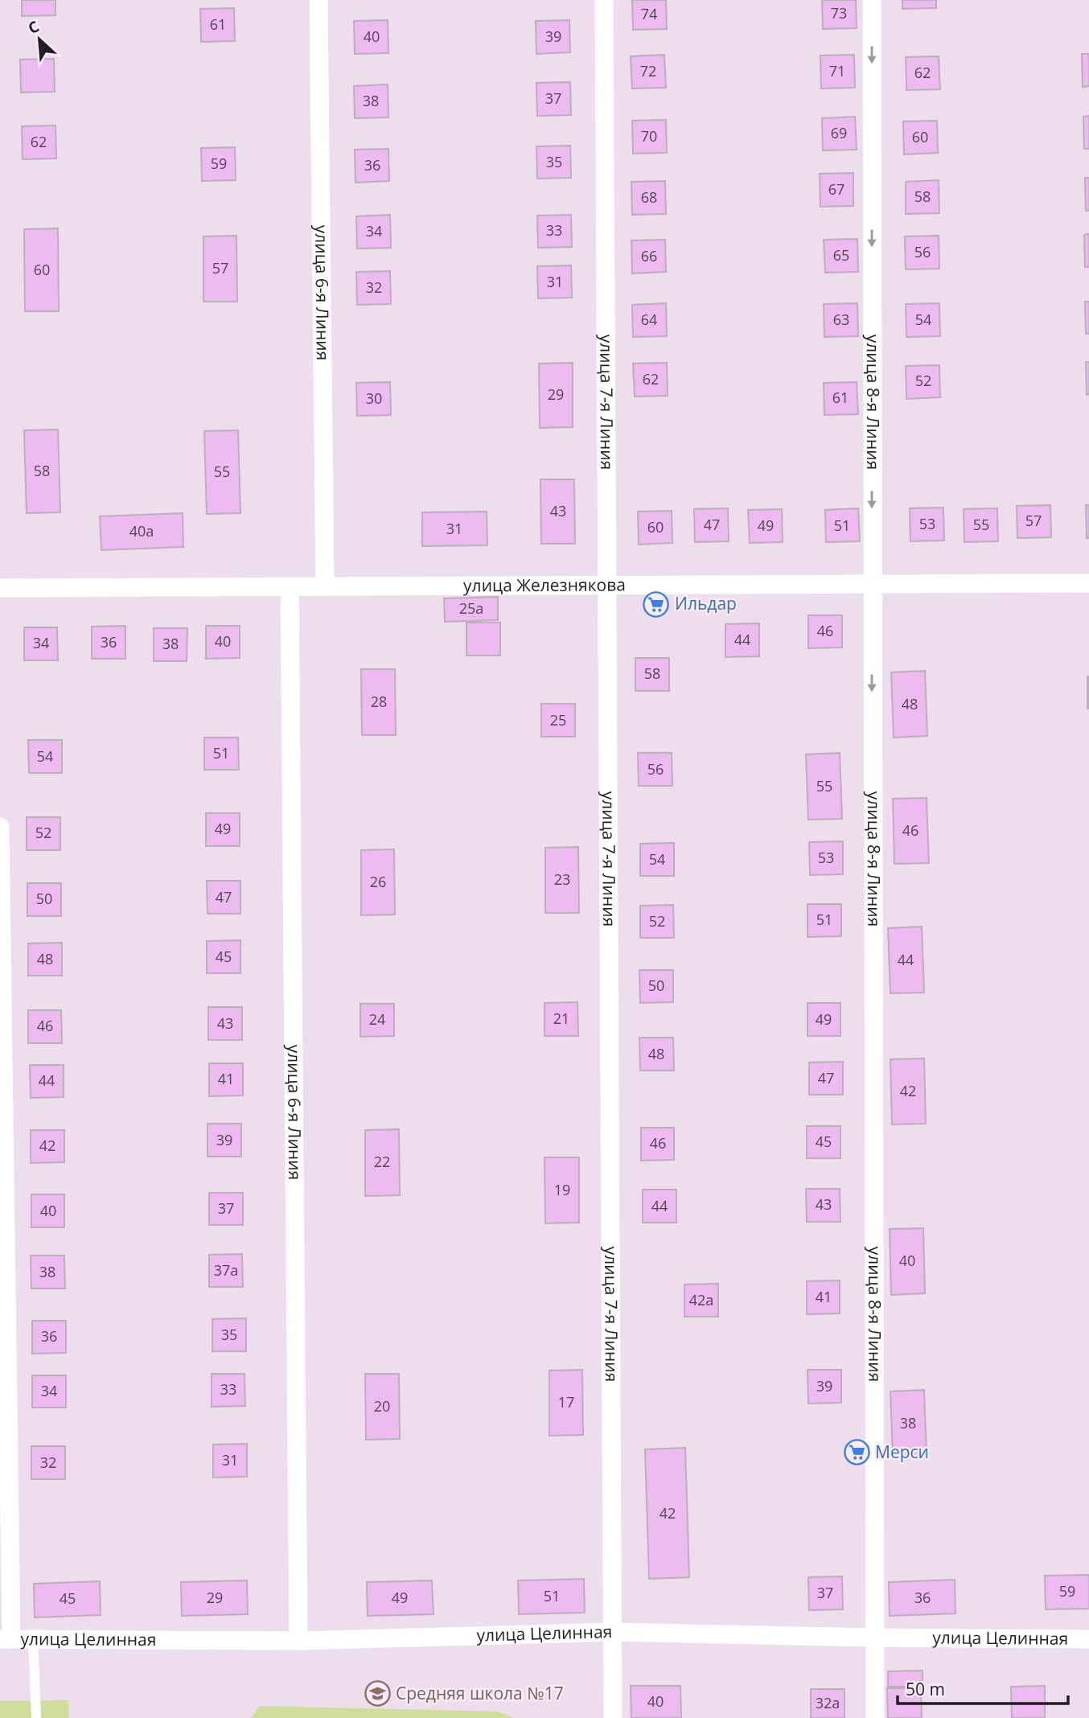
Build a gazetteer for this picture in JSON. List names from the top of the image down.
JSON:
{
  "streets": {
    "street": [
      "улица 6-я Линия",
      "улица 7-я Линия",
      "улица 8-я Линия",
      "улица Железнякова",
      "улица Целинная"
    ]
  },
  "crossings": [
    ["улица 6-я Линия", "улица Железнякова"],
    ["улица 6-я Линия", "улица Целинная"],
    ["улица 7-я Линия", "улица Железнякова"],
    ["улица 7-я Линия", "улица Целинная"],
    ["улица 8-я Линия", "улица Железнякова"],
    ["улица 8-я Линия", "улица Целинная"]
  ],
  "one_way": ["улица 8-я Линия"],
  "places": {
    "supermarket": ["Ильдар", "Мерси"],
    "school or university": ["Средняя школа №17"]
  },
  "house_numbers": [
    "73",
    "74",
    "61",
    "40",
    "39",
    "72",
    "71",
    "62",
    "37",
    "38",
    "69",
    "70",
    "60",
    "62",
    "35",
    "59",
    "36",
    "67",
    "58",
    "68",
    "33",
    "34",
    "56",
    "65",
    "66",
    "57",
    "60",
    "31",
    "32",
    "64",
    "63",
    "54",
    "62",
    "52",
    "29",
    "61",
    "30",
    "58",
    "55",
    "43",
    "57",
    "53",
    "47",
    "55",
    "49",
    "51",
    "60",
    "31",
    "40а",
    "25а",
    "46",
    "44",
    "40",
    "36",
    "34",
    "38",
    "58",
    "28",
    "48",
    "25",
    "51",
    "54",
    "56",
    "55",
    "49",
    "46",
    "52",
    "53",
    "54",
    "23",
    "26",
    "47",
    "50",
    "51",
    "52",
    "45",
    "48",
    "44",
    "50",
    "21",
    "24",
    "49",
    "43",
    "46",
    "48",
    "47",
    "41",
    "44",
    "42",
    "39",
    "45",
    "46",
    "42",
    "22",
    "19",
    "43",
    "44",
    "37",
    "40",
    "40",
    "37а",
    "38",
    "41",
    "42а",
    "35",
    "36",
    "39",
    "33",
    "34",
    "17",
    "20",
    "38",
    "31",
    "32",
    "42",
    "59",
    "37",
    "51",
    "29",
    "49",
    "36",
    "45",
    "40",
    "32а"
  ],
  "scale_bar": "50 m",
  "north": "top left"
}
